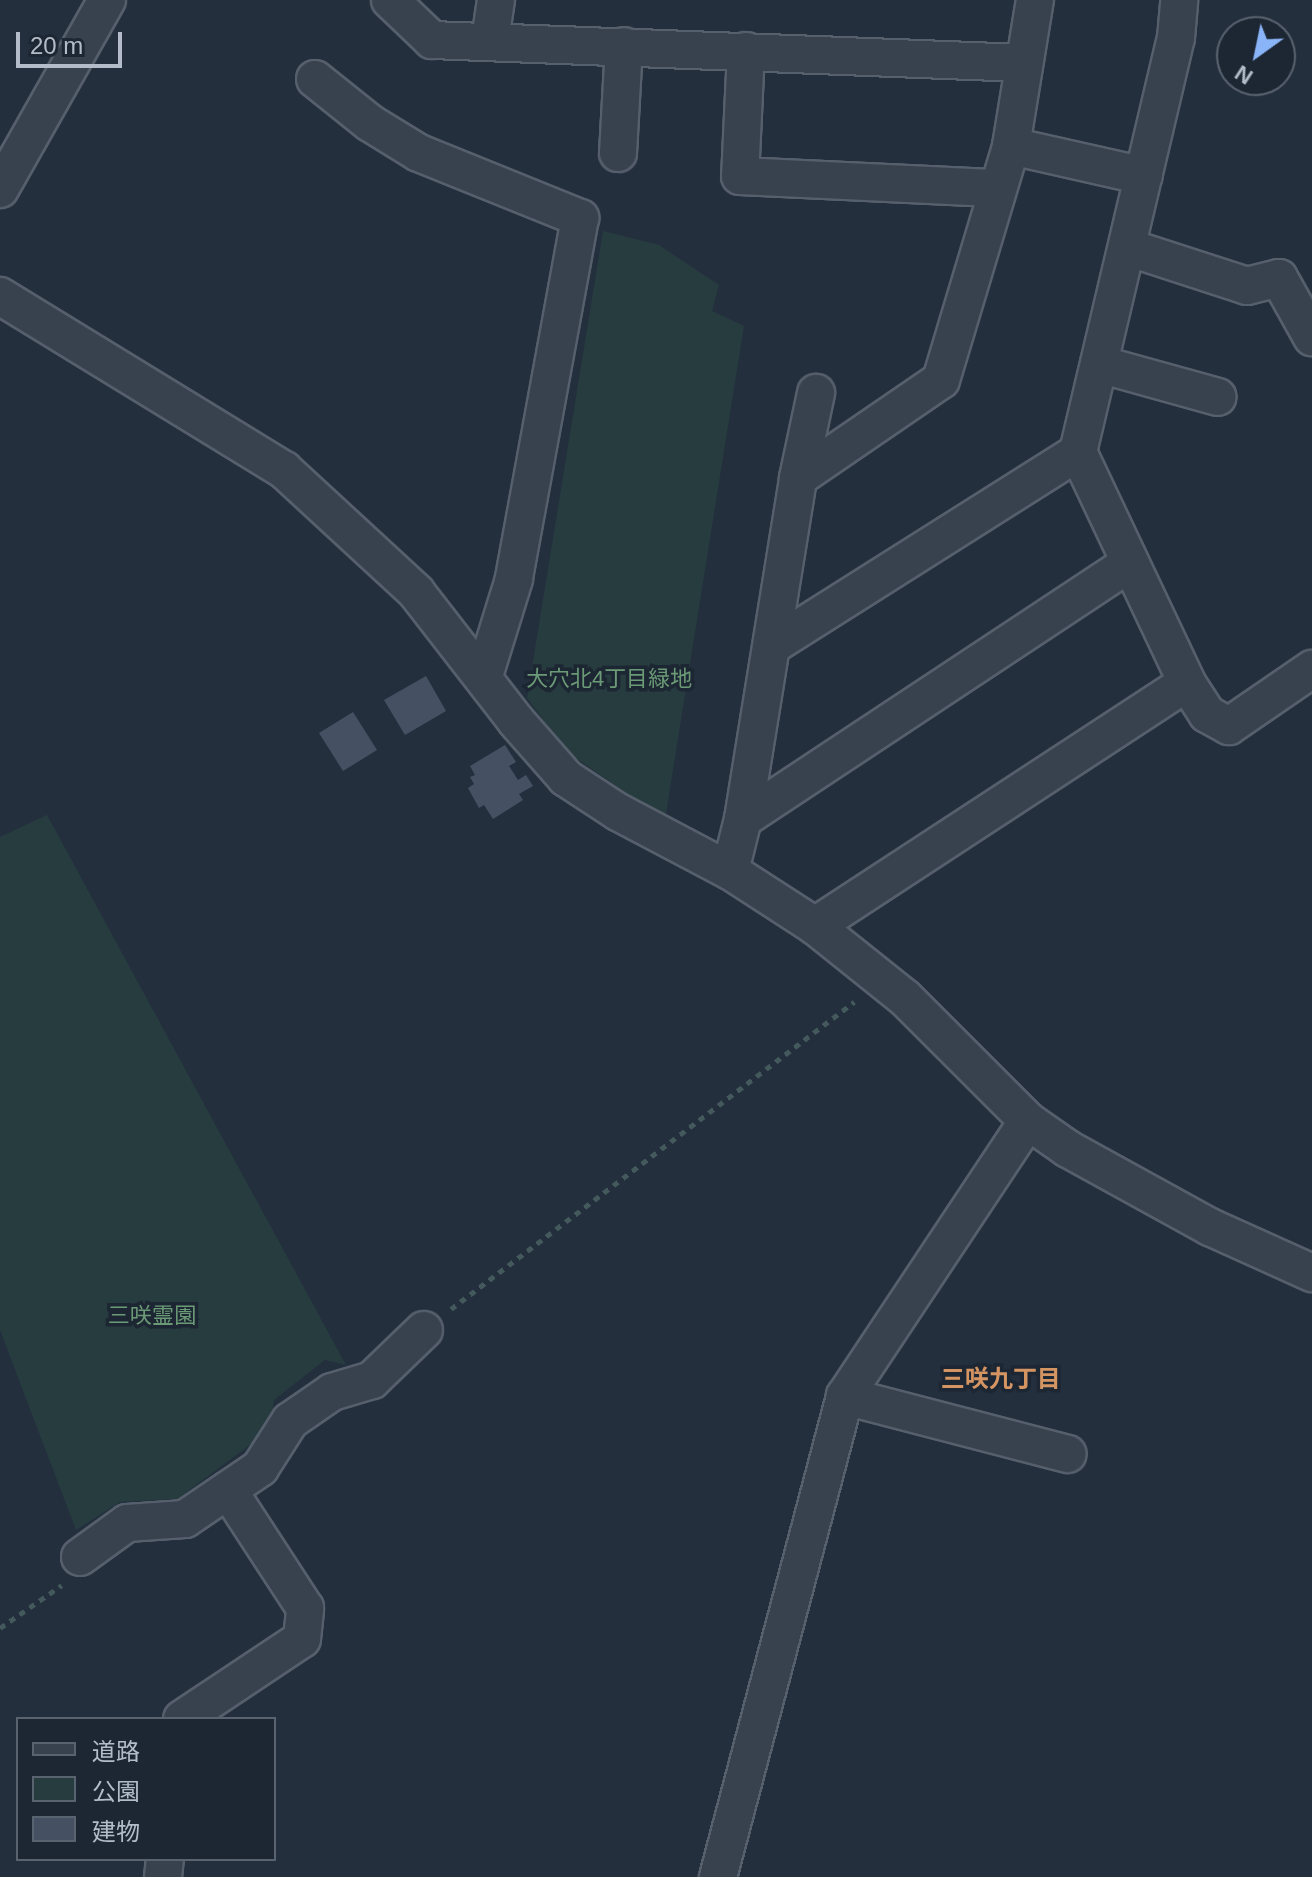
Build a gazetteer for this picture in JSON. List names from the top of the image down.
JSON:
{
  "districts": ["三咲九丁目"],
  "parks": ["大穴北4丁目緑地", "三咲霊園"],
  "legend": ["道路", "公園", "建物"],
  "scale_bar": "20 m",
  "north": "bottom left"
}
